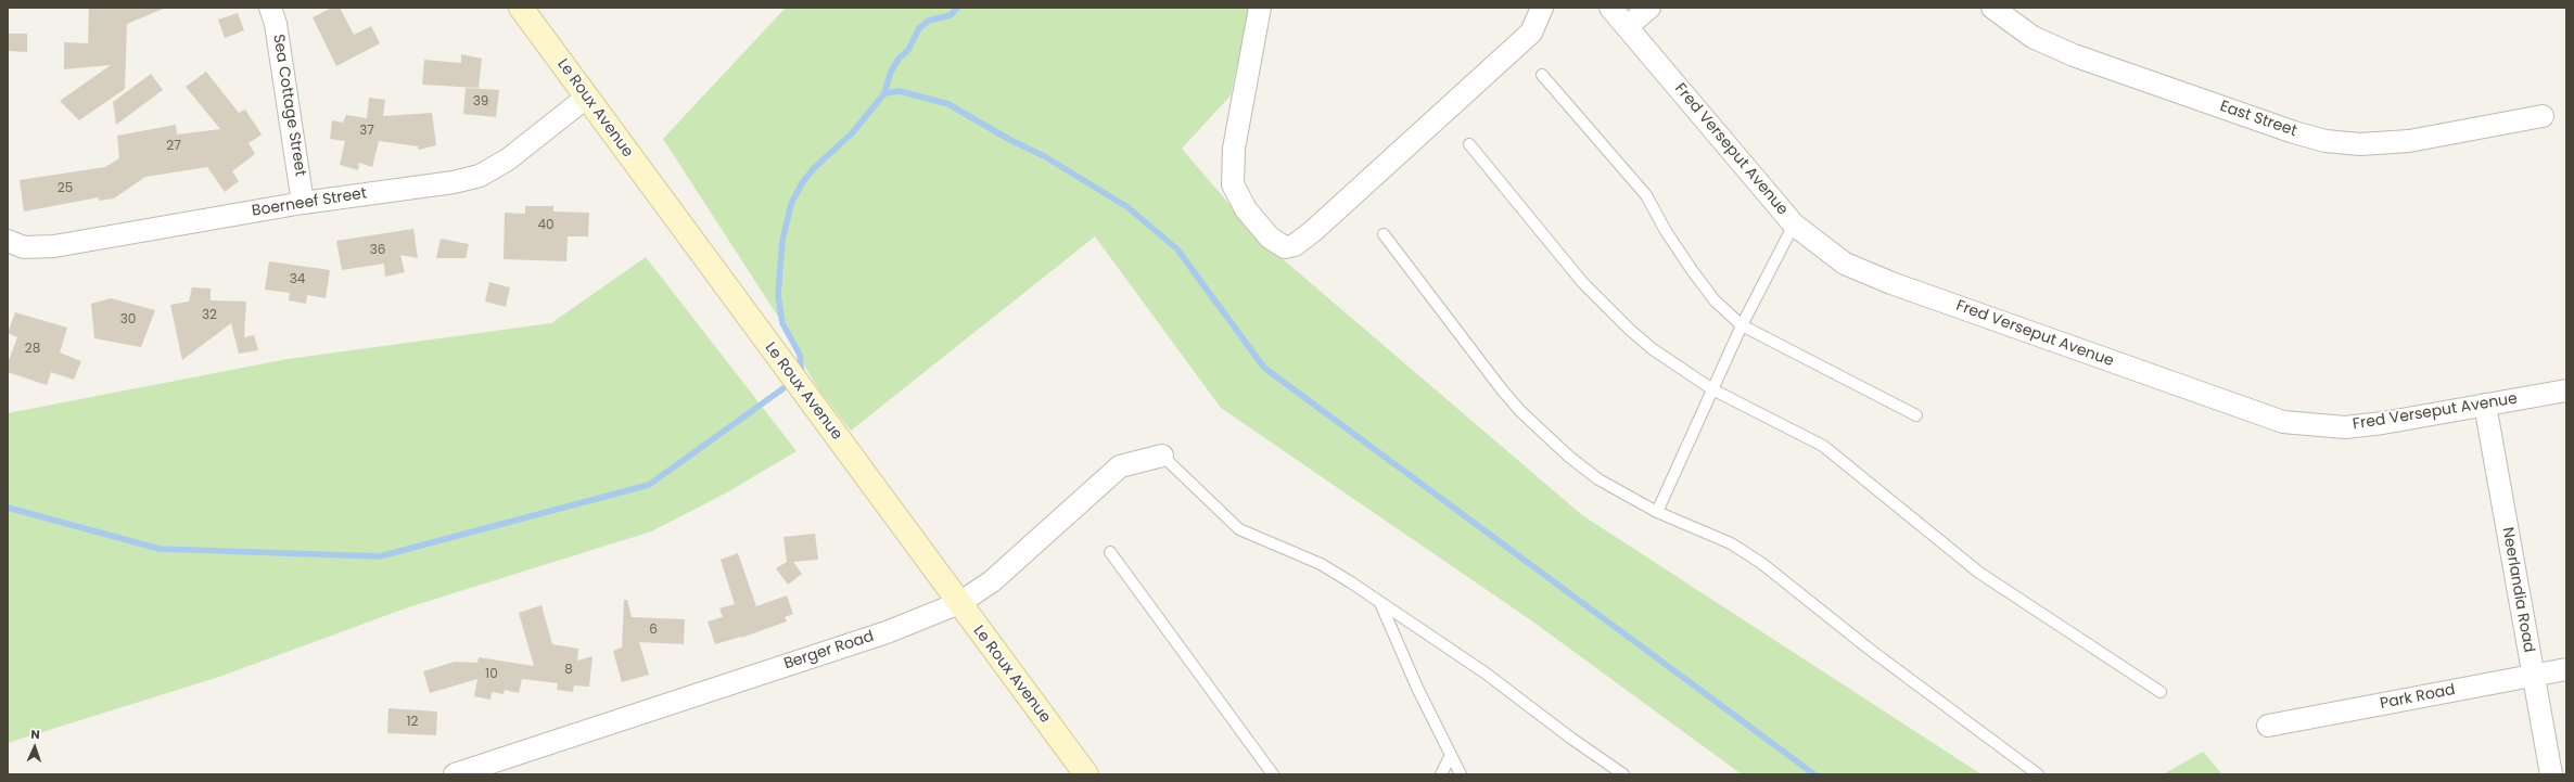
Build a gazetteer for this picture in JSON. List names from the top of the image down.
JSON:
{
  "streets": {
    "main road": ["Le Roux Avenue"],
    "street": [
      "Sea Cottage Street",
      "East Street",
      "Fred Verseput Avenue",
      "Boerneef Street",
      "Neerlandia Road",
      "Berger Road",
      "Park Road"
    ]
  },
  "crossings": [
    ["Sea Cottage Street", "Boerneef Street"],
    ["Le Roux Avenue", "Boerneef Street"],
    ["Le Roux Avenue", "Berger Road"],
    ["Fred Verseput Avenue", "Neerlandia Road"],
    ["Neerlandia Road", "Park Road"]
  ],
  "house_numbers": [
    "39",
    "37",
    "27",
    "25",
    "40",
    "36",
    "34",
    "32",
    "30",
    "28",
    "6",
    "8",
    "10",
    "12"
  ],
  "north": "top"
}
